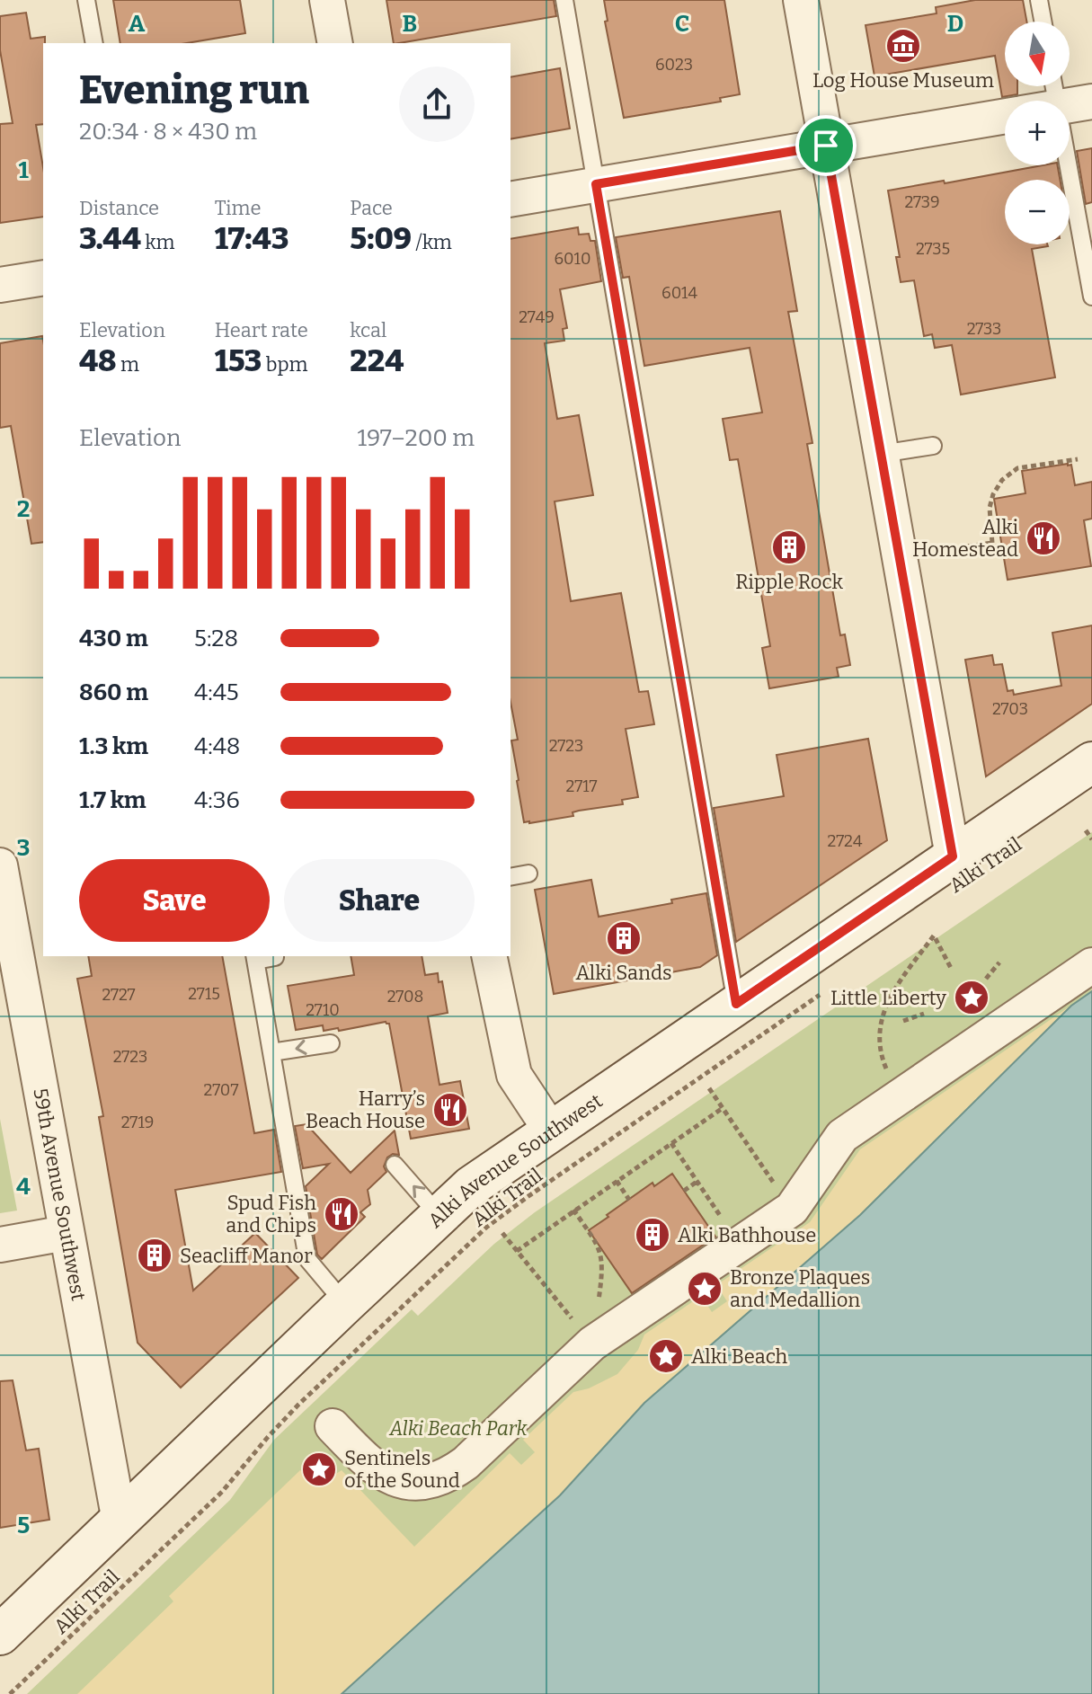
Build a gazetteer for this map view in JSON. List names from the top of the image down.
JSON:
{
  "streets": {
    "main road": ["Alki Avenue Southwest"],
    "street": ["59th Avenue Southwest"],
    "path": ["Alki Trail"]
  },
  "crossings": [
    ["Alki Avenue Southwest", "59th Avenue Southwest"]
  ],
  "parks": ["Alki Beach Park"],
  "places": {
    "museum": ["Log House Museum"],
    "restaurant": ["Alki Homestead", "Harry’s Beach House", "Spud Fish and Chips"],
    "building": [
      "Ripple Rock",
      "Alki Sands",
      "Alki Bathhouse",
      "Seacliff Manor"
    ],
    "place": [
      "Little Liberty",
      "Bronze Plaques and Medallion",
      "Alki Beach",
      "Sentinels of the Sound"
    ]
  },
  "house_numbers": [
    "6023",
    "2739",
    "2735",
    "6010",
    "6014",
    "2749",
    "2733",
    "2703",
    "2723",
    "2717",
    "2724",
    "2715",
    "2727",
    "2708",
    "2710",
    "2723",
    "2707",
    "2719"
  ],
  "north": "bottom",
  "page": {
    "map_buttons": ["+", "−"],
    "heading": ["Evening run", "20:34 · 8 × 430 m"],
    "stats": [
      ["Distance", "3.44 km"],
      ["Time", "17:43"],
      ["Pace", "5:09 /km"],
      ["Elevation", "48 m"],
      ["Heart rate", "153 bpm"],
      ["kcal", "224"]
    ],
    "chart": ["Elevation", "197–200 m"],
    "list": [
      {
        "name": "430 m",
        "note": "5:28"
      },
      {
        "name": "860 m",
        "note": "4:45"
      },
      {
        "name": "1.3 km",
        "note": "4:48"
      },
      {
        "name": "1.7 km",
        "note": "4:36"
      }
    ],
    "buttons": ["Save", "Share"]
  },
  "grid": {
    "columns": [
      "A",
      "B",
      "C",
      "D"
    ],
    "rows": [
      "1",
      "2",
      "3",
      "4",
      "5"
    ]
  }
}
